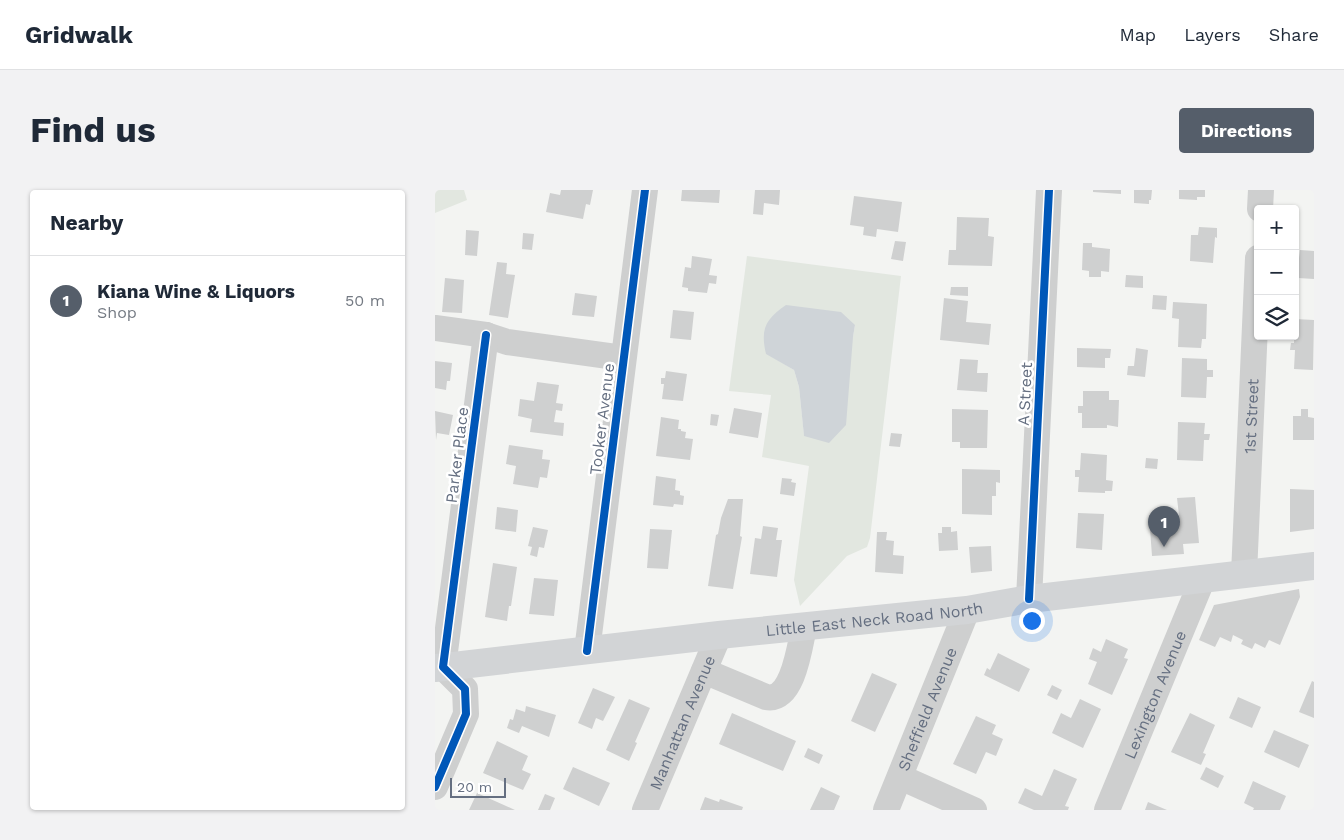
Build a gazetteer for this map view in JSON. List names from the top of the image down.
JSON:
{
  "streets": {
    "main road": ["Little East Neck Road North"],
    "street": [
      "A Street",
      "1st Street",
      "Tooker Avenue",
      "Parker Place",
      "Lexington Avenue",
      "Sheffield Avenue",
      "Manhattan Avenue"
    ]
  },
  "crossings": [
    ["A Street", "Little East Neck Road North"],
    ["1st Street", "Little East Neck Road North"],
    ["Tooker Avenue", "Little East Neck Road North"],
    ["Parker Place", "Little East Neck Road North"],
    ["Little East Neck Road North", "Lexington Avenue"],
    ["Little East Neck Road North", "Sheffield Avenue"],
    ["Little East Neck Road North", "Manhattan Avenue"]
  ],
  "scale_bar": "20 m",
  "page": {
    "header": "Gridwalk",
    "nav": ["Map", "Layers", "Share"],
    "buttons": "Directions",
    "title": "Find us",
    "heading": "Nearby",
    "map_buttons": ["+", "−"],
    "list": [
      {
        "mark": "1",
        "name": "Kiana Wine & Liquors",
        "note": "Shop",
        "value": "50 m"
      }
    ],
    "pins": "1",
    "scale": "20 m"
  }
}
